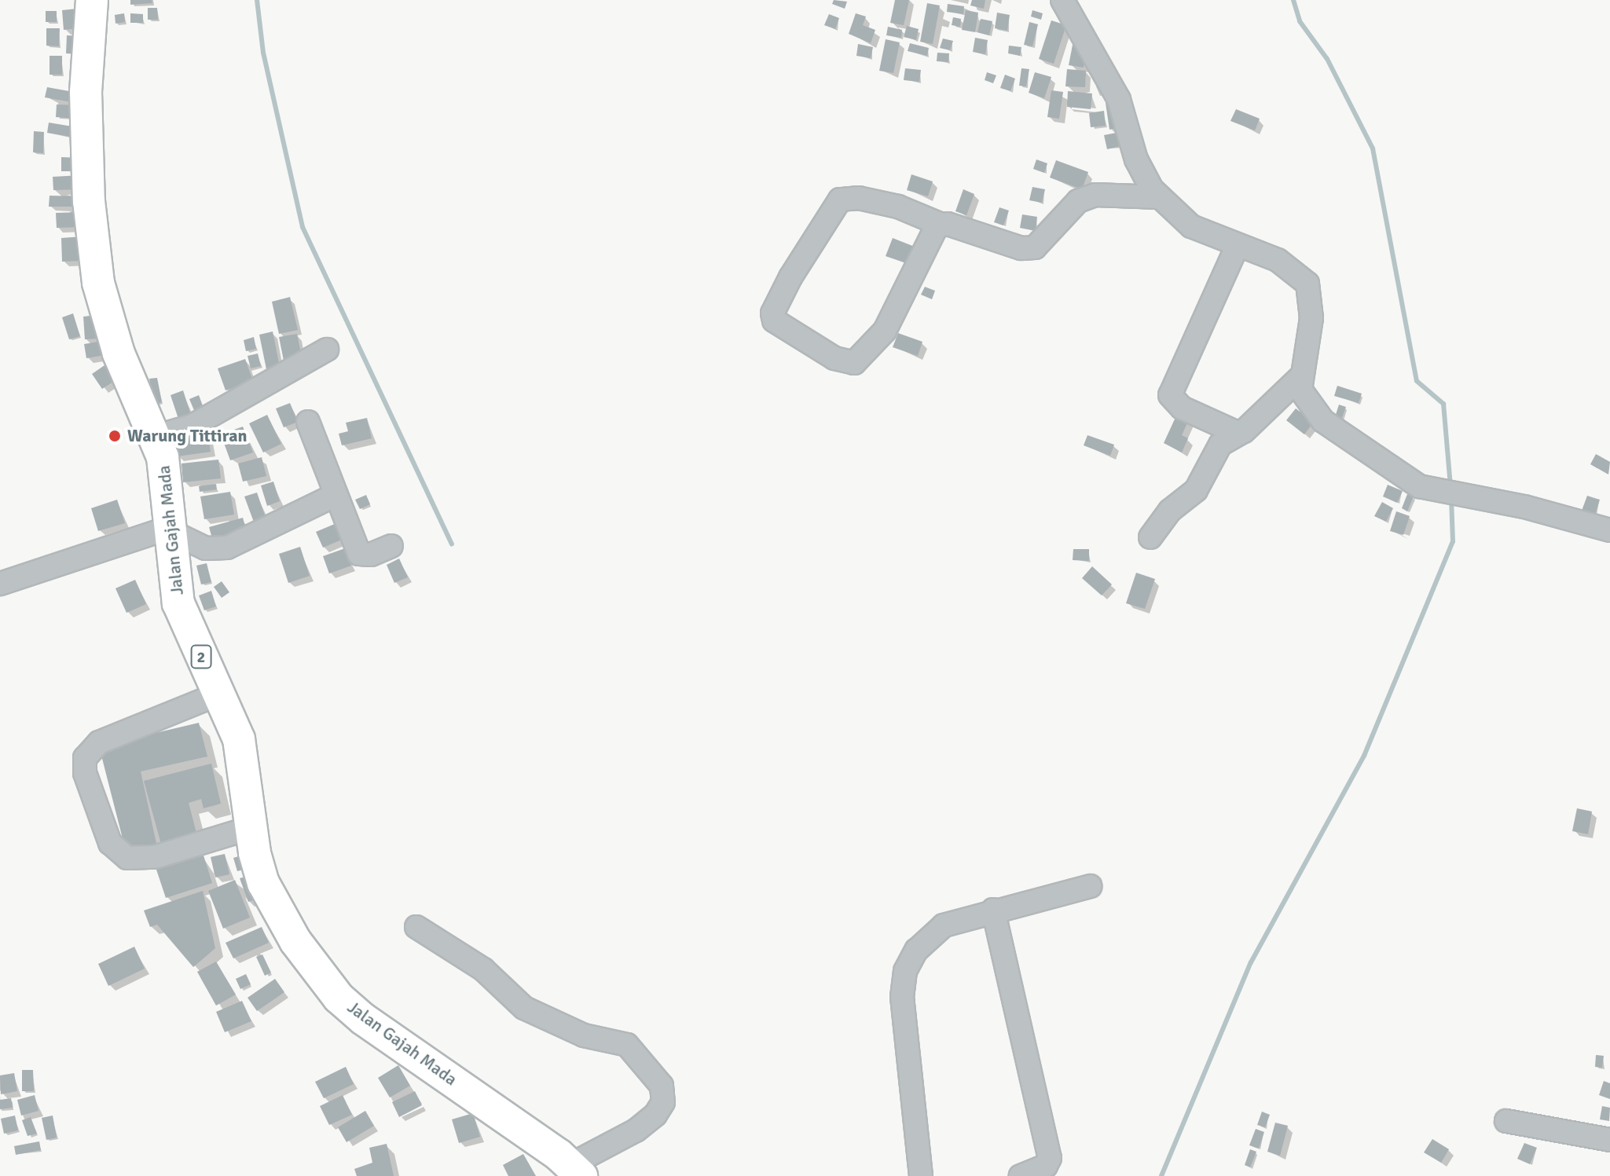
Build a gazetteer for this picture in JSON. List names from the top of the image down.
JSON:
{
  "streets": {
    "highway": ["Jalan Gajah Mada", "2"]
  },
  "places": ["Warung Tittiran"]
}
